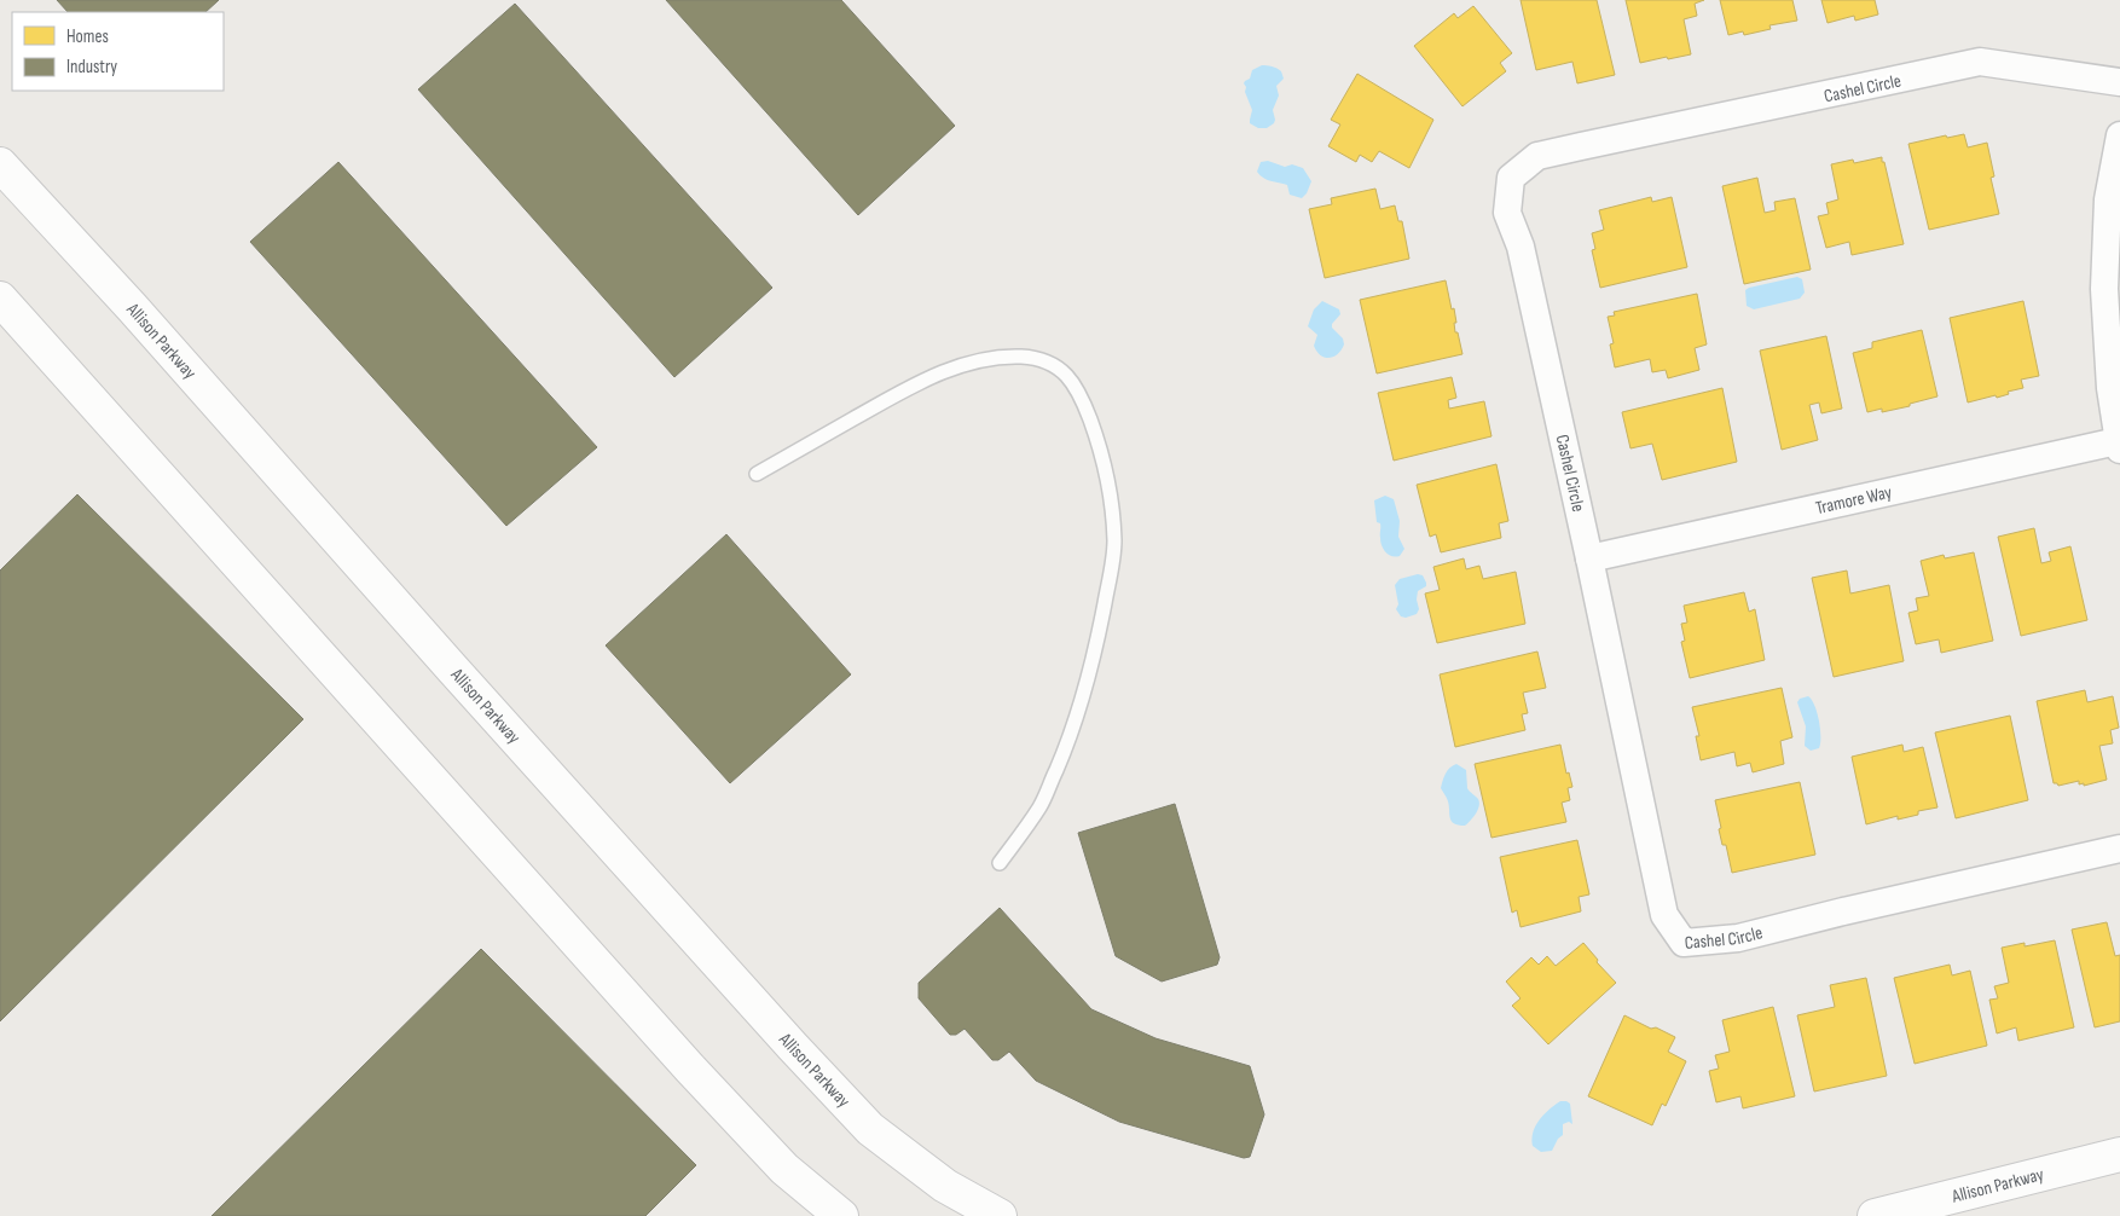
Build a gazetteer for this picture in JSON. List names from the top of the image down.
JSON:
{
  "streets": {
    "street": ["Cashel Circle", "Allison Parkway", "Tramore Way"]
  },
  "crossings": [
    ["Cashel Circle", "Tramore Way"]
  ],
  "legend": ["Homes", "Industry"]
}
